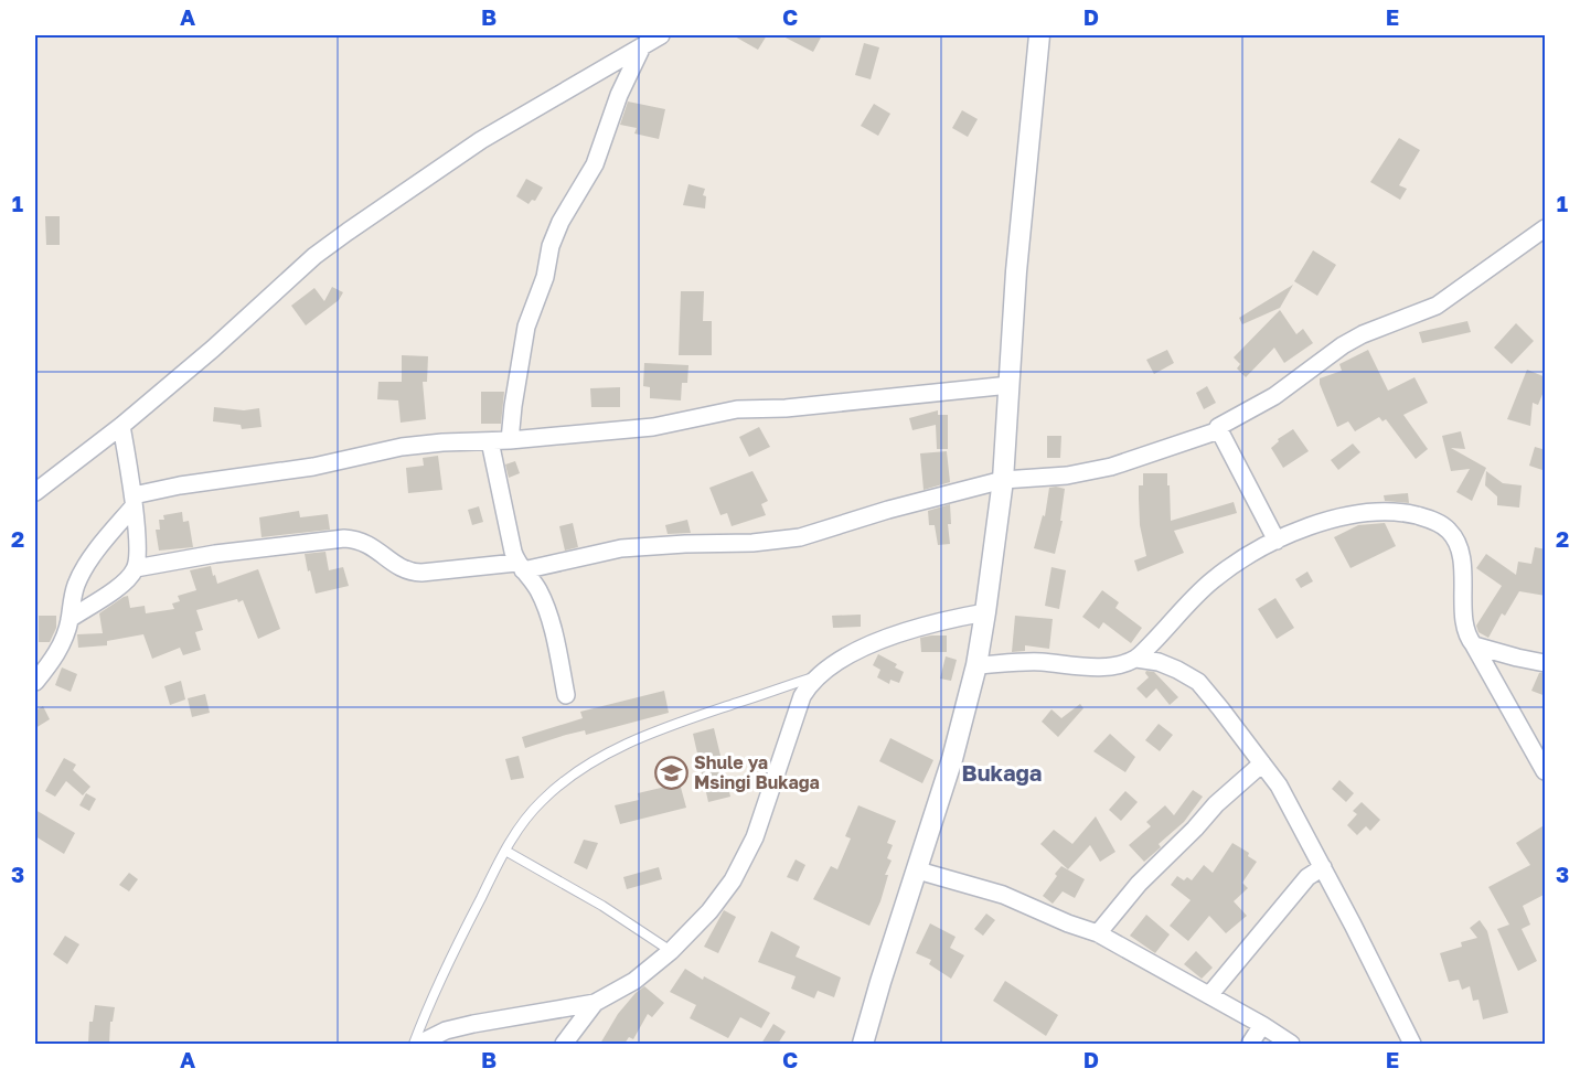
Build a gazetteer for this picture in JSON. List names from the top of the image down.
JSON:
{
  "districts": ["Bukaga"],
  "places": {
    "school or university": ["Shule ya Msingi Bukaga"]
  },
  "grid": {
    "columns": [
      "A",
      "B",
      "C",
      "D",
      "E"
    ],
    "rows": ["1", "2", "3"]
  }
}
